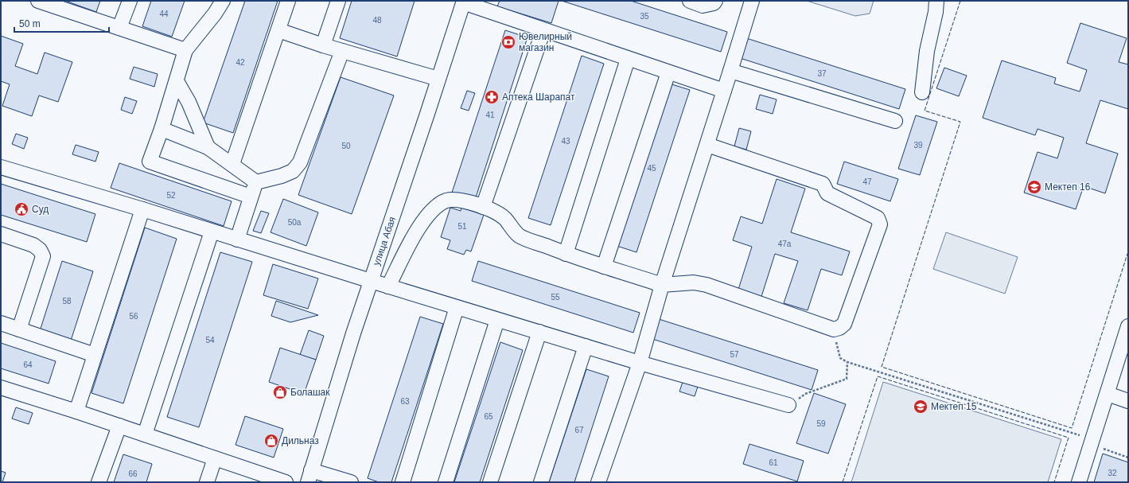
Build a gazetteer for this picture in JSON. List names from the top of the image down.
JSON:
{
  "streets": {
    "street": ["улица Абая"]
  },
  "places": {
    "bank": ["Ювелирный магазин"],
    "pharmacy": ["Аптека Шарапат"],
    "school or university": ["Мектеп 16", "Мектеп 15"],
    "public building": ["Суд"],
    "shop": ["Болашак", "Дильназ"]
  },
  "house_numbers": [
    "44",
    "35",
    "48",
    "42",
    "37",
    "41",
    "43",
    "39",
    "50",
    "45",
    "47",
    "52",
    "50а",
    "51",
    "47а",
    "55",
    "58",
    "56",
    "54",
    "57",
    "64",
    "63",
    "65",
    "59",
    "67",
    "61",
    "32",
    "66"
  ],
  "scale_bar": "50 m"
}
